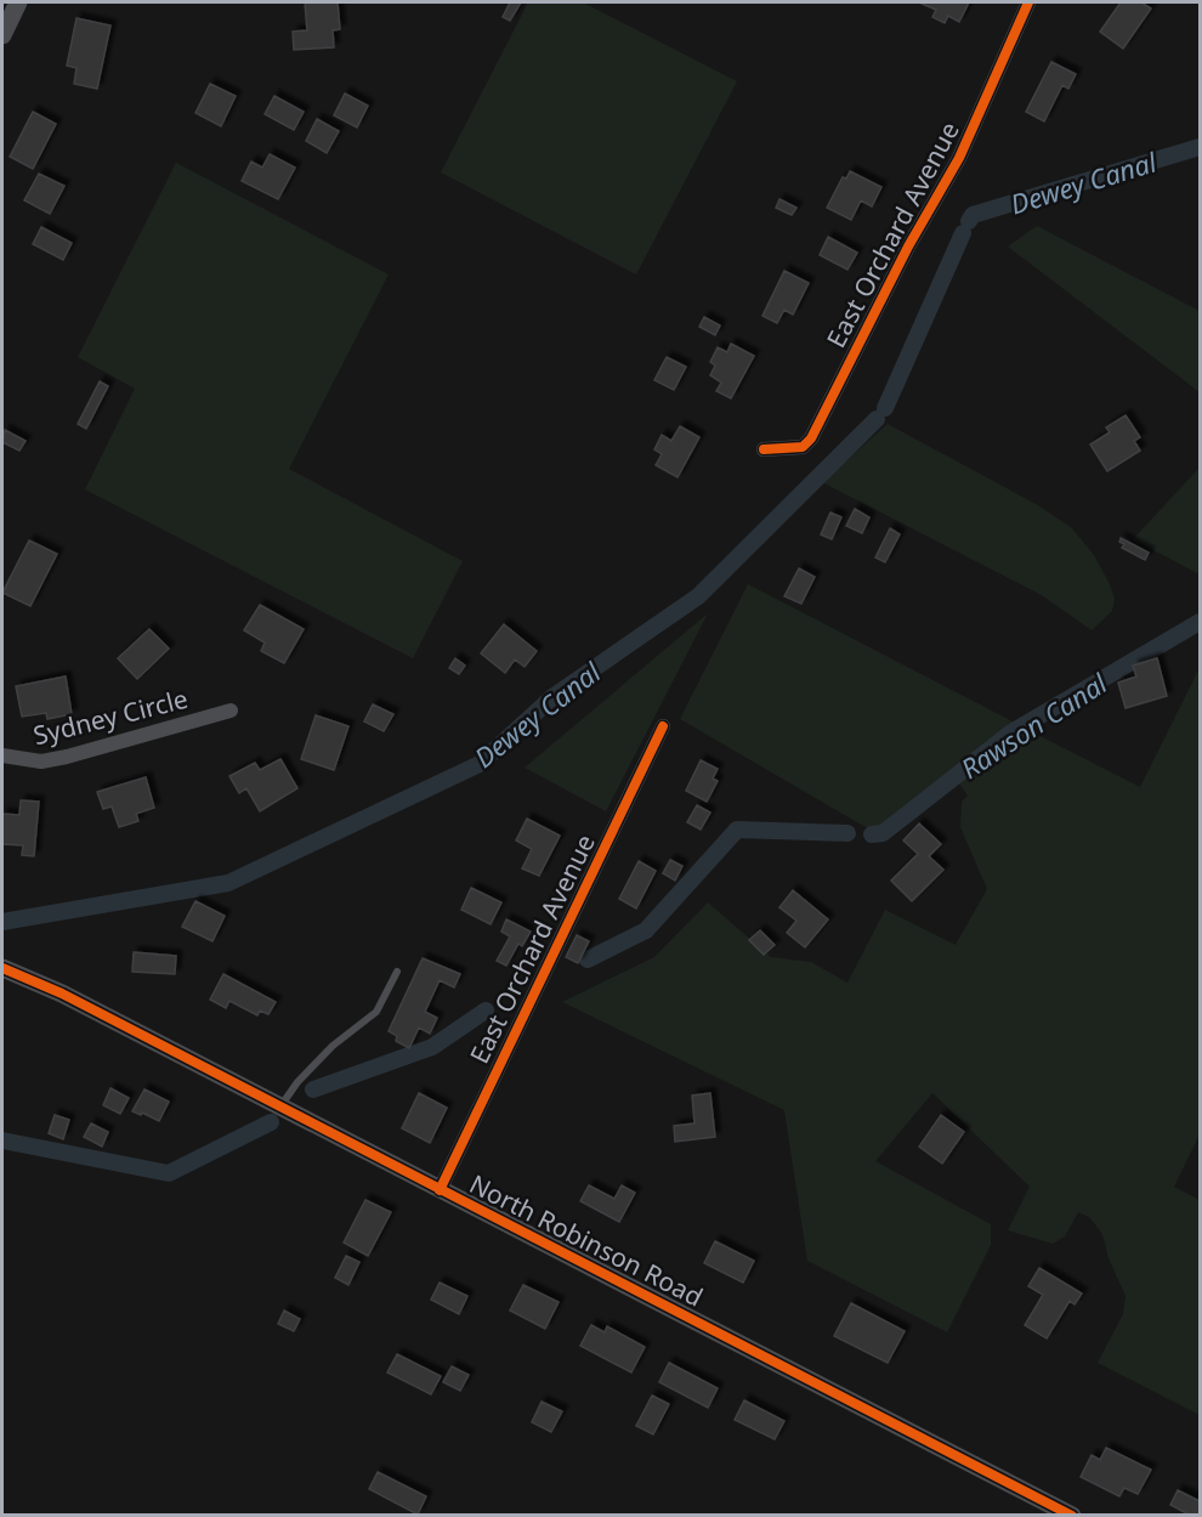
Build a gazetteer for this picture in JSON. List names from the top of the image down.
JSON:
{
  "streets": {
    "street": ["East Orchard Avenue", "Sydney Circle", "North Robinson Road"]
  },
  "crossings": [
    ["East Orchard Avenue", "North Robinson Road"]
  ],
  "water": ["Dewey Canal", "Rawson Canal"]
}
